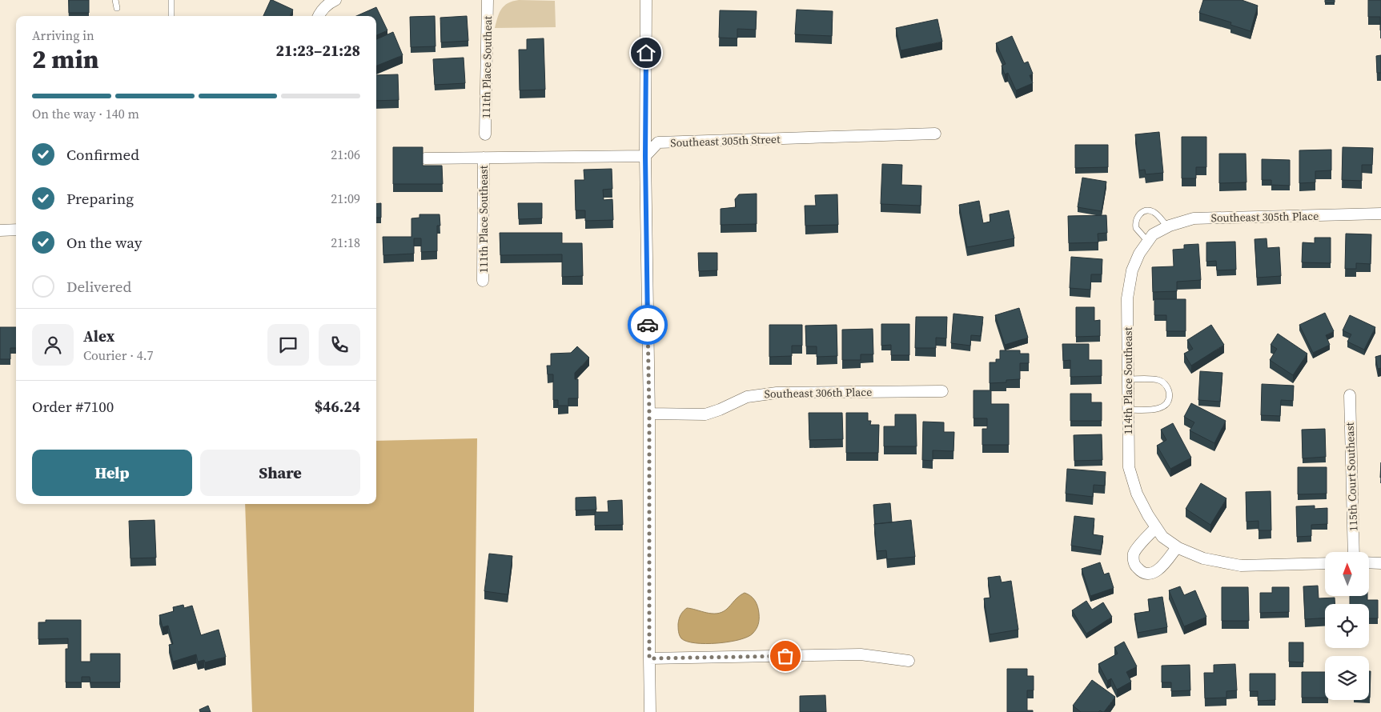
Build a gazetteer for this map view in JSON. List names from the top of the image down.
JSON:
{
  "streets": {
    "street": [
      "111th Place Southeat",
      "Southeast 305th Street",
      "Southeast 305th Place",
      "111th Place Southeast",
      "114th Place Southeast",
      "Southeast 306th Place",
      "115th Court Southeast"
    ]
  },
  "crossings": [
    ["Southeast 305th Place", "114th Place Southeast"]
  ],
  "north": "top",
  "page": {
    "heading": ["2 min", "Arriving in", "21:23–21:28"],
    "panel": [
      "Alex",
      "Courier · 4.7",
      "Order #7100",
      "$46.24"
    ],
    "bar": "On the way · 140 m",
    "list": [
      ["Confirmed", "21:06"],
      ["Preparing", "21:09"],
      ["On the way", "21:18"],
      "Delivered"
    ],
    "buttons": ["Help", "Share"]
  }
}
